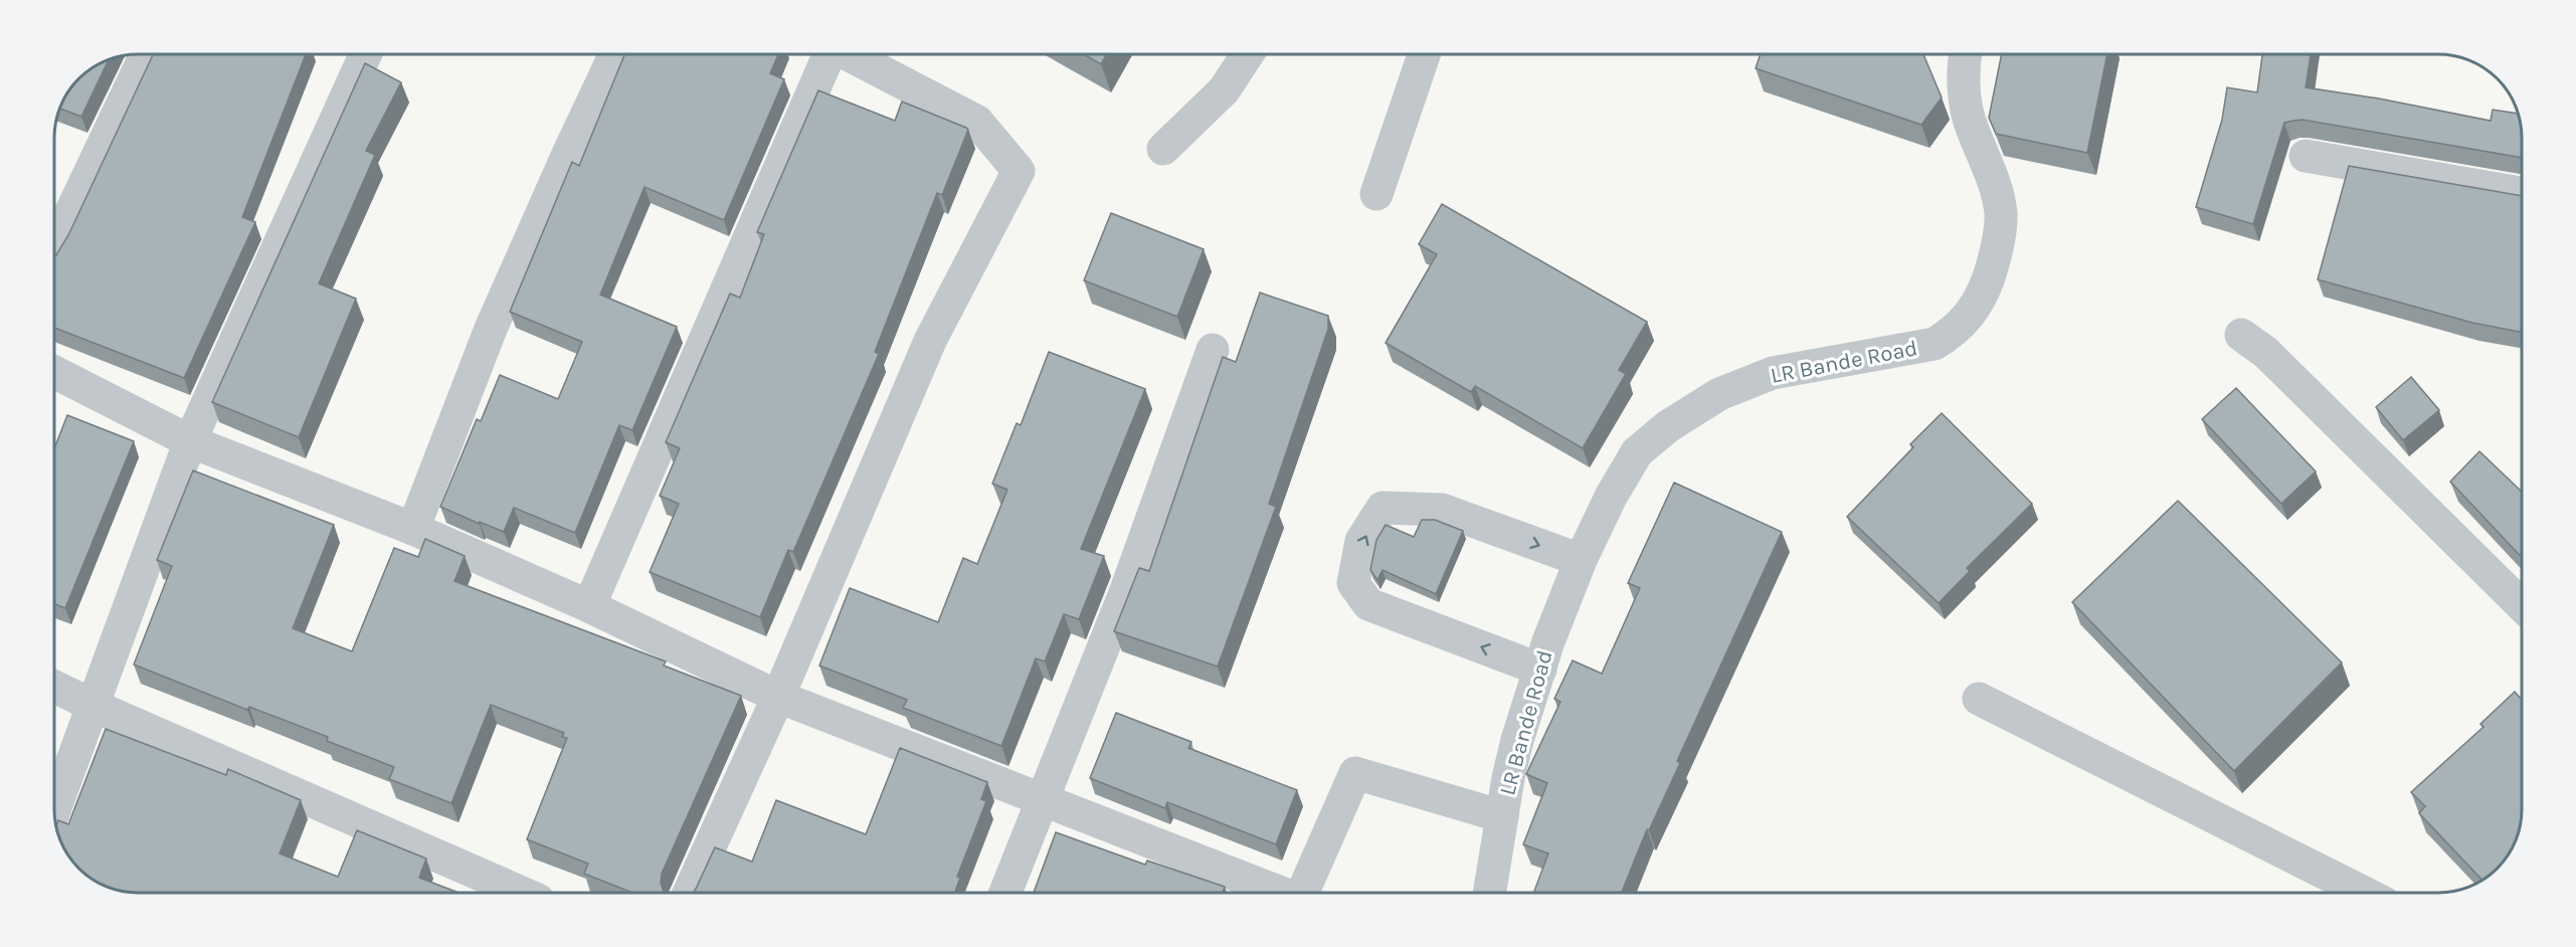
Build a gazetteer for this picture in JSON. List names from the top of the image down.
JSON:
{
  "streets": {
    "street": ["LR Bande Road"]
  }
}
